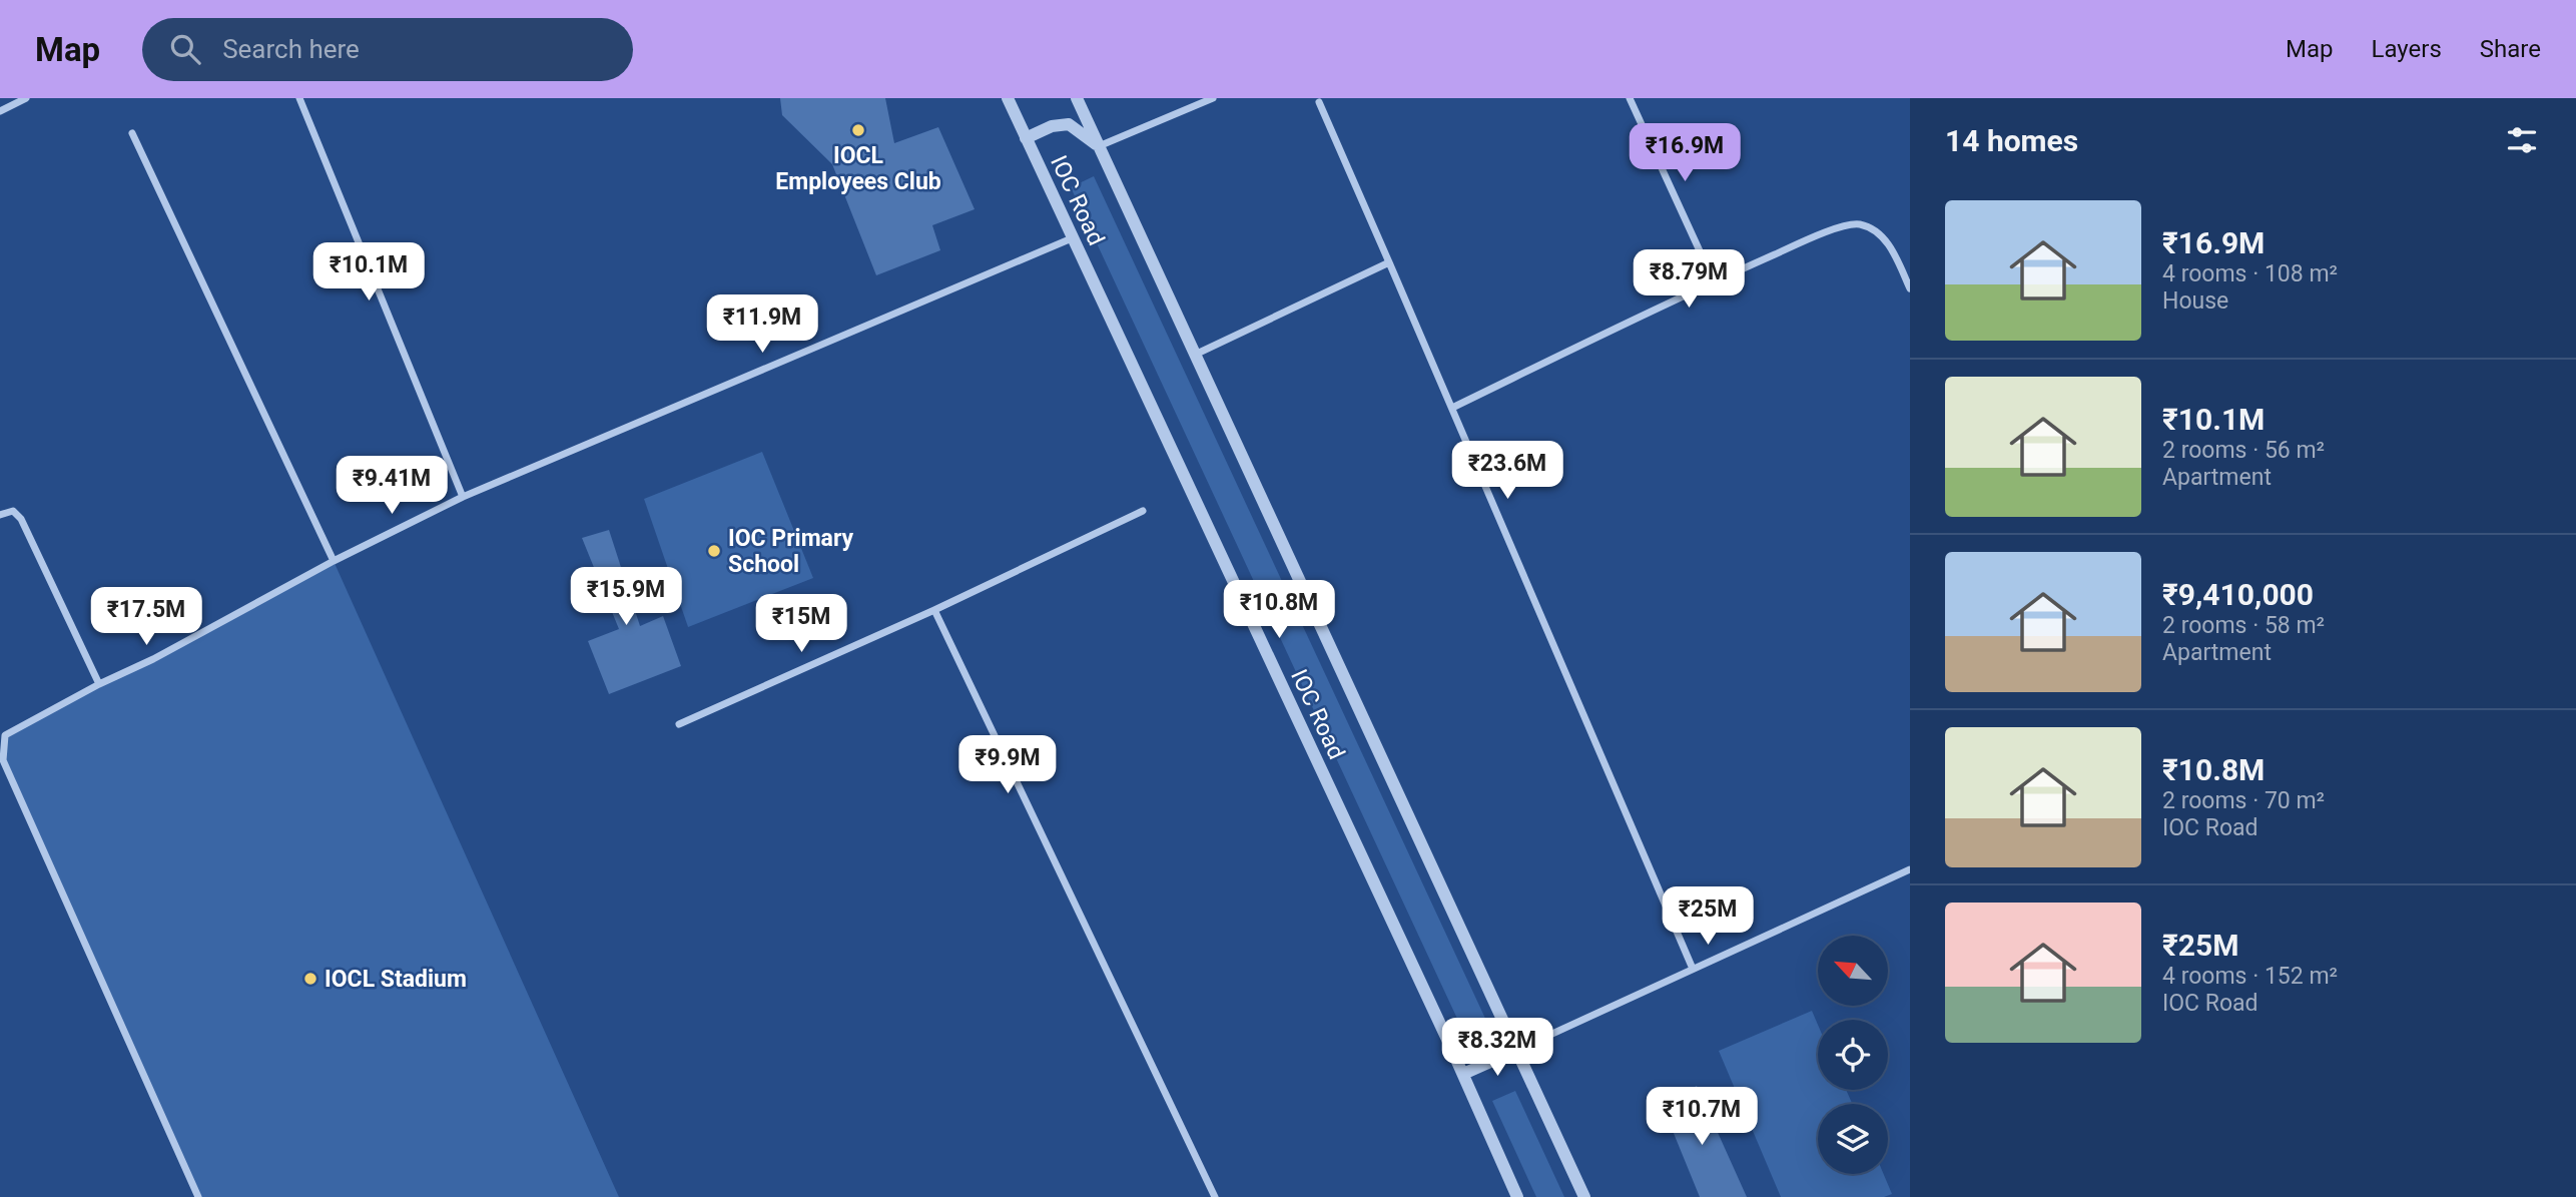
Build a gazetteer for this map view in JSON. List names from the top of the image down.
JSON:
{
  "streets": {
    "street": ["IOC Road"]
  },
  "places": ["IOCL Employees Club", "IOC Primary School", "IOCL Stadium"],
  "north": "top left",
  "page": {
    "header": "Map",
    "search": "Search here",
    "nav": ["Map", "Layers", "Share"],
    "heading": "14 homes",
    "price": [
      "₹16.9M",
      "₹10.1M",
      "₹8.79M",
      "₹11.9M",
      "₹23.6M",
      "₹9.41M",
      "₹15.9M",
      "₹10.8M",
      "₹17.5M",
      "₹15M",
      "₹9.9M",
      "₹25M",
      "₹8.32M",
      "₹10.7M"
    ],
    "list": [
      {
        "name": "₹16.9M",
        "note": "4 rooms · 108 m² · House"
      },
      {
        "name": "₹10.1M",
        "note": "2 rooms · 56 m² · Apartment"
      },
      {
        "name": "₹9,410,000",
        "note": "2 rooms · 58 m² · Apartment"
      },
      {
        "name": "₹10.8M",
        "note": "2 rooms · 70 m² · IOC Road"
      },
      {
        "name": "₹25M",
        "note": "4 rooms · 152 m² · IOC Road"
      }
    ]
  }
}
